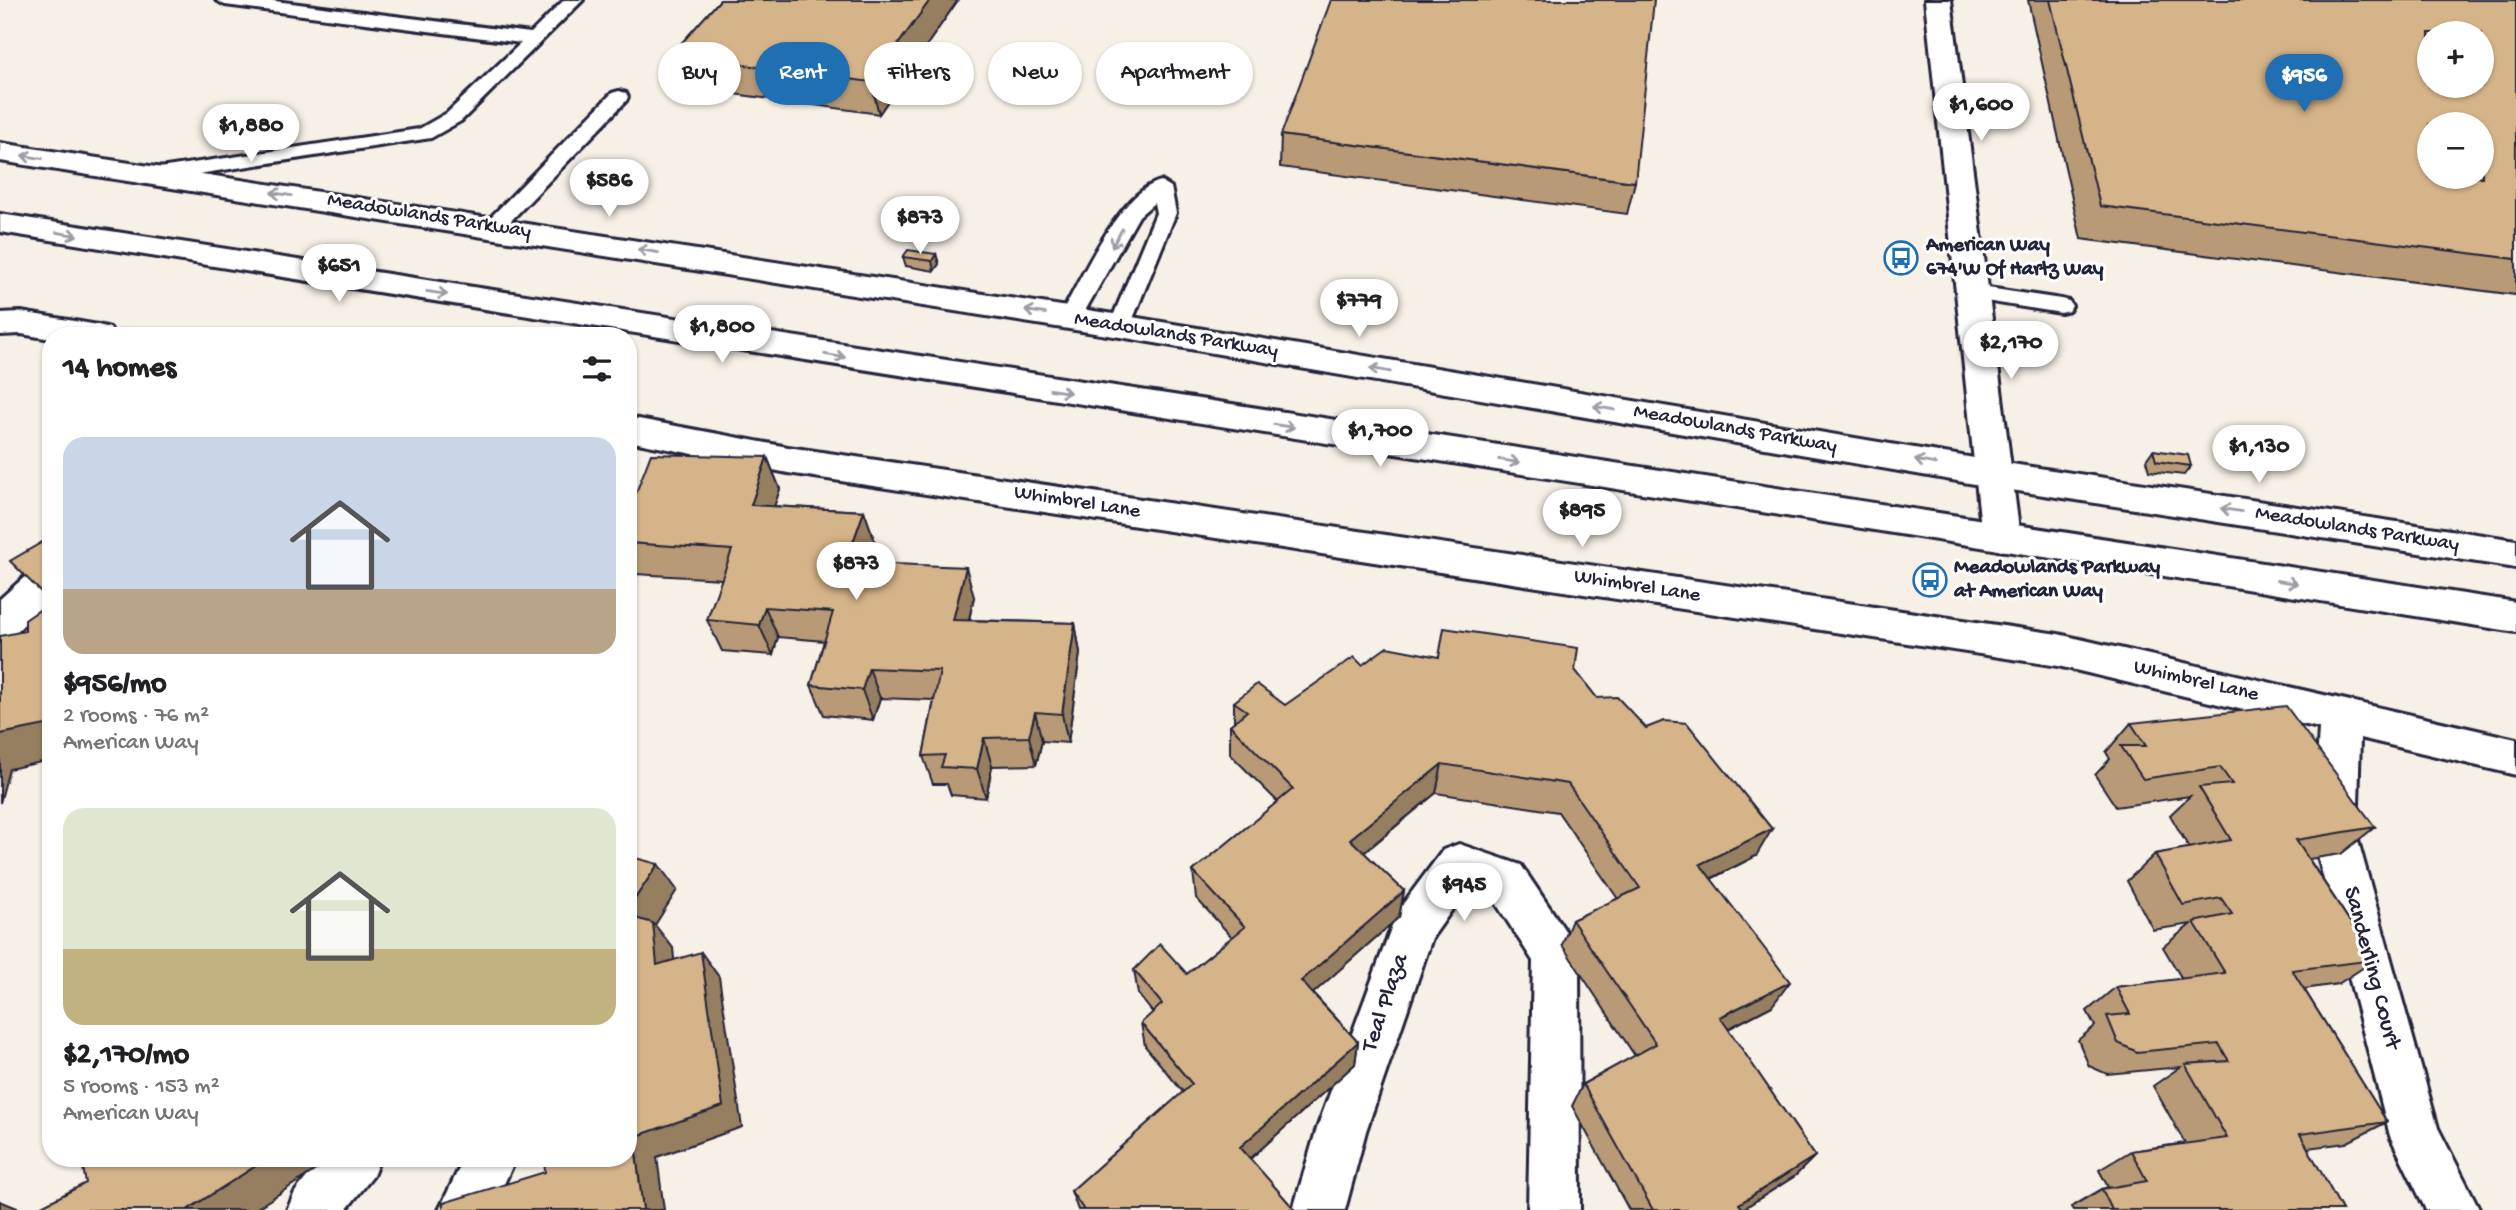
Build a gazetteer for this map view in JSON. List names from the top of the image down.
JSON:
{
  "streets": {
    "main road": [
      "Meadowlands Parkway",
      "Whimbrel Lane",
      "Sanderling Court",
      "Teal Plaza"
    ]
  },
  "crossings": [
    ["Whimbrel Lane", "Sanderling Court"]
  ],
  "places": {
    "bus stop": ["American Way 674'W Of Hartz Way", "Meadowlands Parkway at American Way"]
  },
  "page": {
    "map_buttons": ["+", "−"],
    "chip": [
      "Buy",
      "Rent",
      "Filters",
      "New",
      "Apartment"
    ],
    "price": [
      "$956",
      "$1,600",
      "$1,880",
      "$586",
      "$873",
      "$651",
      "$779",
      "$1,800",
      "$2,170",
      "$1,700",
      "$1,130",
      "$895",
      "$873",
      "$945"
    ],
    "heading": "14 homes",
    "list": [
      {
        "name": "$956/mo",
        "note": "2 rooms · 76 m² · American Way"
      },
      {
        "name": "$2,170/mo",
        "note": "5 rooms · 153 m² · American Way"
      }
    ]
  }
}
